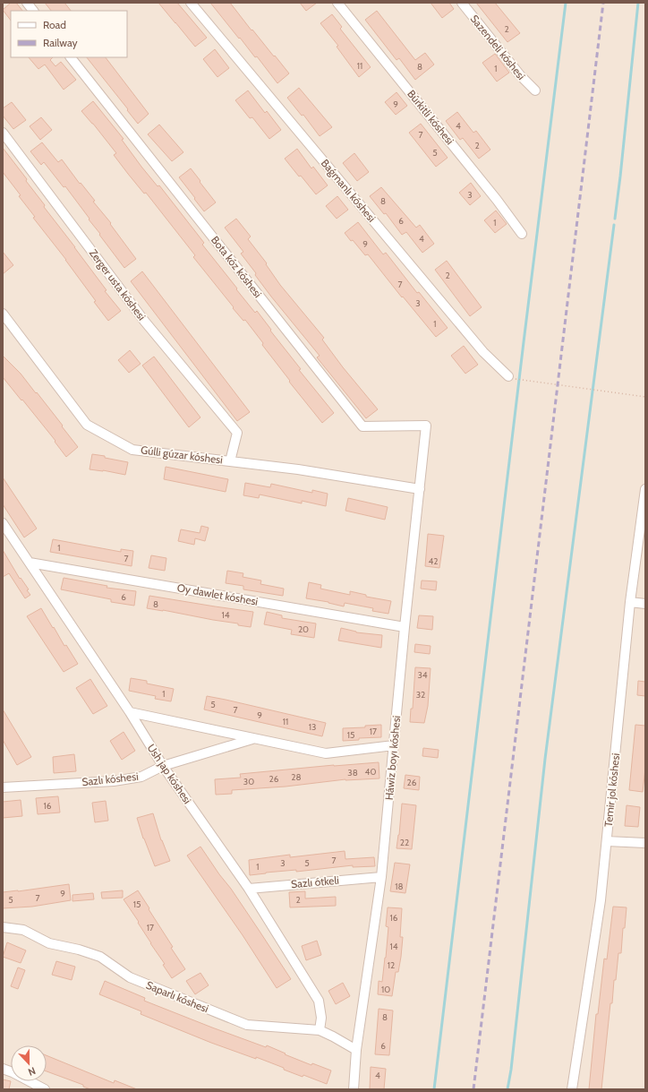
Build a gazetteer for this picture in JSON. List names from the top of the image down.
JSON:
{
  "streets": {
    "street": [
      "Sazendeli kóshesi",
      "Búrkitli kóshesi",
      "Baǵmanlı kóshesi",
      "Bota kóz kóshesi",
      "Zerger usta kóshesi",
      "Gúlli gúzar kóshesi",
      "Oy dawlet kóshesi",
      "Háwiz boyı kóshesi",
      "Ush jap kóshesi",
      "Sazlı kóshesi",
      "Temir jol kóshesi",
      "Sazlı ótkeli",
      "Saparlı kóshesi"
    ]
  },
  "crossings": [
    ["Bota kóz kóshesi", "Háwiz boyı kóshesi"],
    ["Zerger usta kóshesi", "Gúlli gúzar kóshesi"],
    ["Gúlli gúzar kóshesi", "Háwiz boyı kóshesi"],
    ["Oy dawlet kóshesi", "Háwiz boyı kóshesi"],
    ["Oy dawlet kóshesi", "Ush jap kóshesi"],
    ["Háwiz boyı kóshesi", "Sazlı kóshesi"],
    ["Háwiz boyı kóshesi", "Sazlı ótkeli"],
    ["Háwiz boyı kóshesi", "Saparlı kóshesi"],
    ["Ush jap kóshesi", "Sazlı kóshesi"],
    ["Ush jap kóshesi", "Sazlı ótkeli"],
    ["Ush jap kóshesi", "Saparlı kóshesi"]
  ],
  "house_numbers": [
    "2",
    "11",
    "8",
    "1",
    "9",
    "4",
    "7",
    "2",
    "5",
    "3",
    "8",
    "6",
    "1",
    "4",
    "9",
    "2",
    "7",
    "3",
    "1",
    "1",
    "7",
    "42",
    "6",
    "8",
    "14",
    "20",
    "34",
    "1",
    "32",
    "5",
    "7",
    "9",
    "11",
    "13",
    "17",
    "15",
    "40",
    "38",
    "28",
    "26",
    "30",
    "26",
    "16",
    "22",
    "7",
    "3",
    "5",
    "1",
    "18",
    "9",
    "7",
    "5",
    "2",
    "15",
    "16",
    "17",
    "14",
    "12",
    "10",
    "8",
    "6",
    "4"
  ],
  "legend": ["Road", "Railway"],
  "north": "bottom"
}
